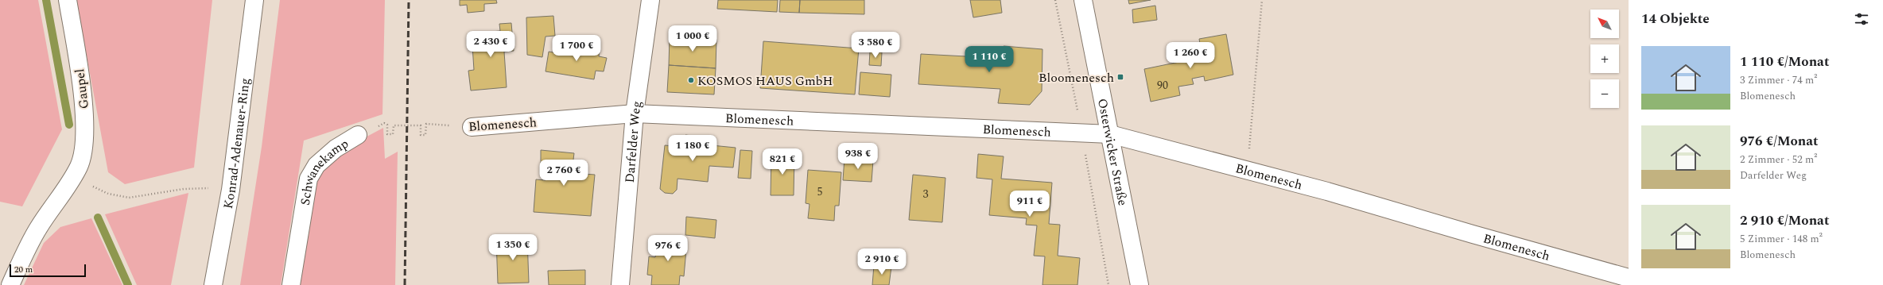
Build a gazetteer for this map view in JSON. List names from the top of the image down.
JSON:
{
  "streets": {
    "street": [
      "Gaupel",
      "Blomenesch",
      "Darfelder Weg",
      "Konrad-Adenauer-Ring",
      "Osterwicker Straße",
      "Schwanekamp"
    ]
  },
  "crossings": [
    ["Blomenesch", "Darfelder Weg"],
    ["Blomenesch", "Osterwicker Straße"],
    ["Blomenesch", "Schwanekamp"]
  ],
  "places": {
    "transit": ["Bloomenesch"],
    "other": ["KOSMOS HAUS GmbH"]
  },
  "house_numbers": ["90", "5", "3"],
  "scale_bar": "20 m",
  "north": "top left",
  "page": {
    "heading": "14 Objekte",
    "map_buttons": ["+", "−"],
    "price": [
      "1 000 €",
      "2 430 €",
      "3 580 €",
      "1 700 €",
      "1 260 €",
      "1 110 €",
      "1 180 €",
      "938 €",
      "821 €",
      "2 760 €",
      "911 €",
      "1 350 €",
      "976 €",
      "2 910 €"
    ],
    "list": [
      {
        "name": "1 110 €/Monat",
        "note": "3 Zimmer · 74 m² · Blomenesch"
      },
      {
        "name": "976 €/Monat",
        "note": "2 Zimmer · 52 m² · Darfelder Weg"
      },
      {
        "name": "2 910 €/Monat",
        "note": "5 Zimmer · 148 m² · Blomenesch"
      }
    ],
    "scale": "20 m"
  }
}
